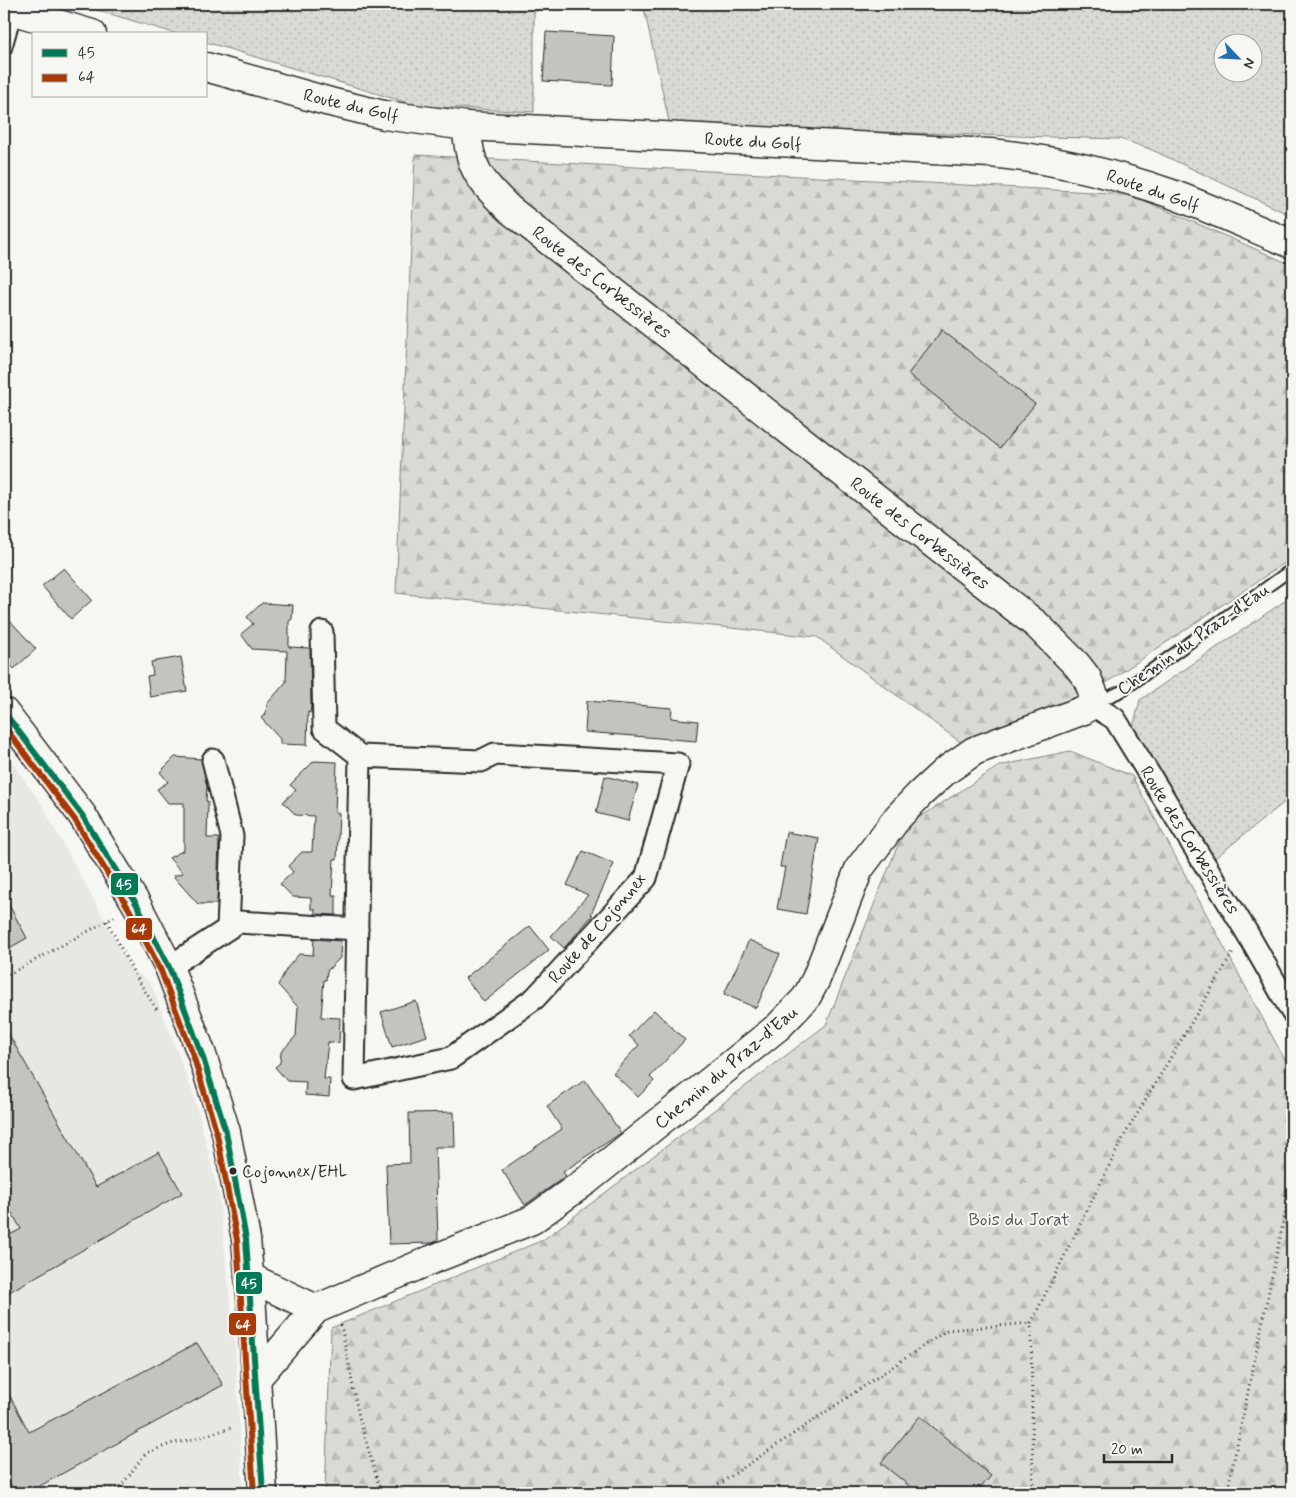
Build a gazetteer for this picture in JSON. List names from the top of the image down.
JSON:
{
  "streets": {
    "street": [
      "Route du Golf",
      "Route des Corbessières",
      "Chemin du Praz-d'Eau",
      "Route de Cojonnex"
    ]
  },
  "crossings": [
    ["Route du Golf", "Route des Corbessières"],
    ["Route des Corbessières", "Chemin du Praz-d'Eau"]
  ],
  "parks": ["Bois du Jorat"],
  "places": ["Cojonnex/EHL"],
  "lines": ["transit line 45", "transit line 64"],
  "legend": ["45", "64"],
  "scale_bar": "20 m",
  "north": "bottom right"
}
